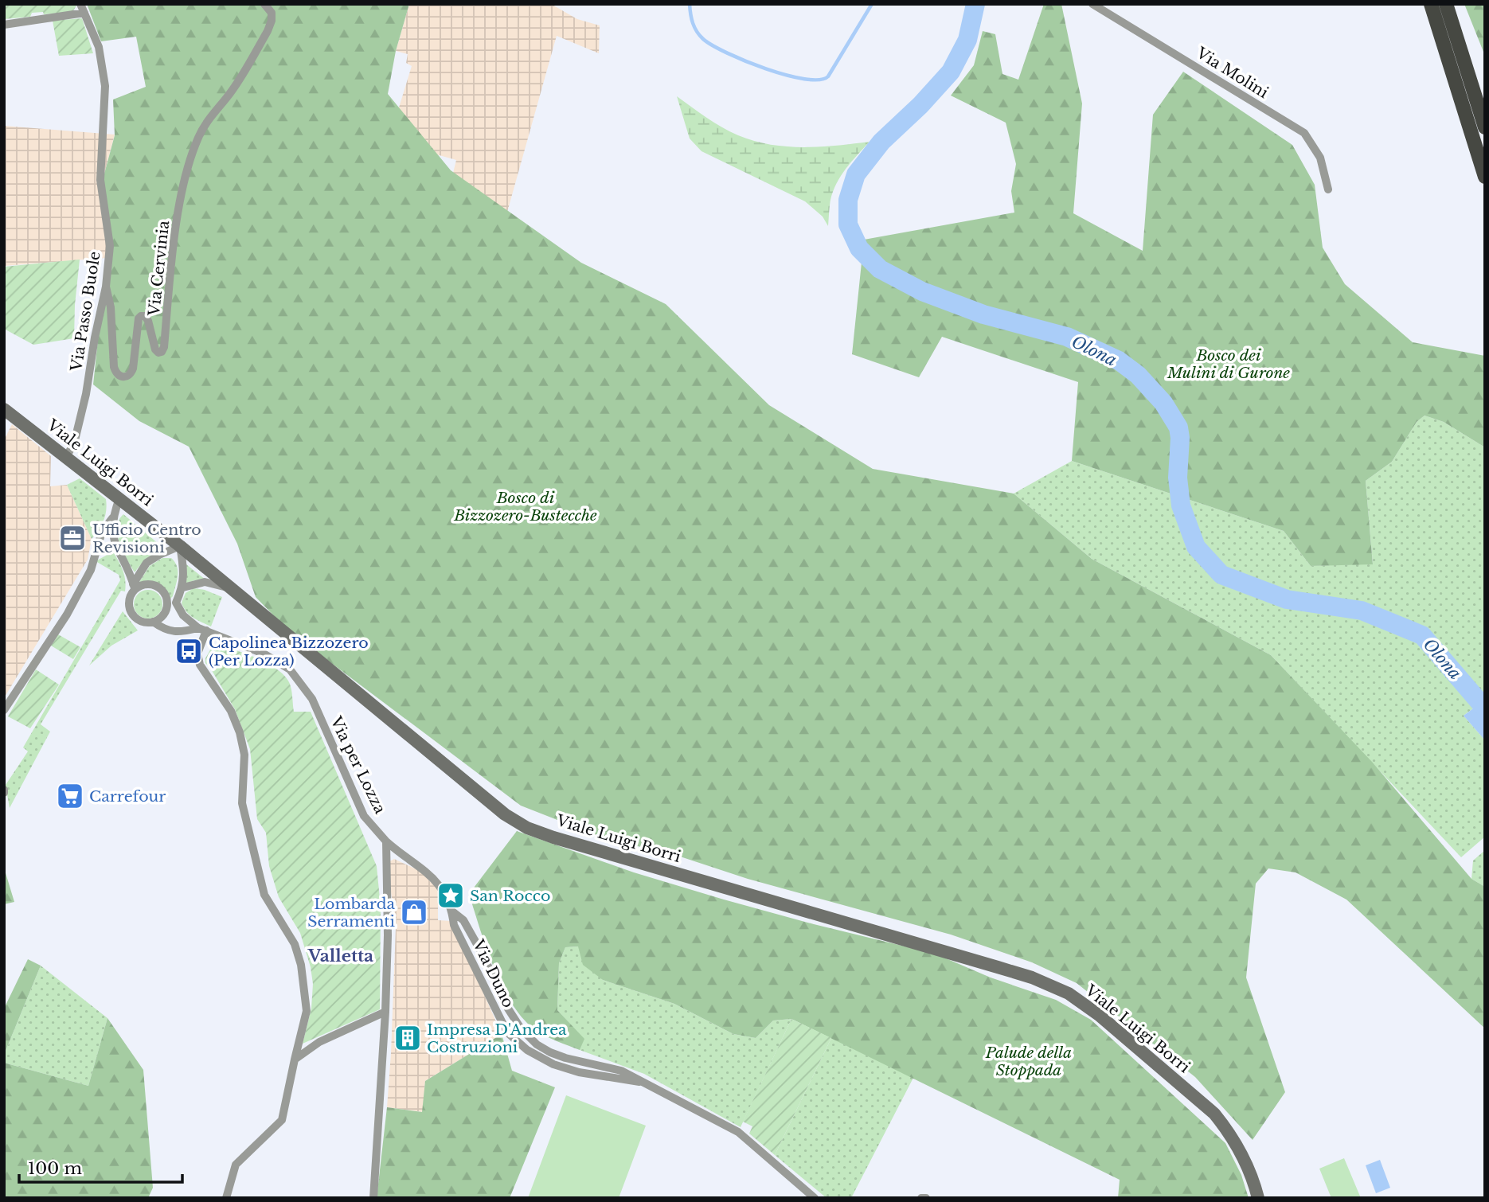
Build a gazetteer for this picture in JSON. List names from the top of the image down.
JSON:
{
  "streets": {
    "main road": ["Viale Luigi Borri"],
    "street": [
      "Via Molini",
      "Via Cervinia",
      "Via Passo Buole",
      "Via per Lozza",
      "Via Duno"
    ]
  },
  "crossings": [
    ["Via Cervinia", "Via Passo Buole"],
    ["Via Passo Buole", "Viale Luigi Borri"],
    ["Via per Lozza", "Via Duno"]
  ],
  "districts": ["Valletta"],
  "water": ["Olona"],
  "parks": ["Bosco dei Mulini di Gurone", "Bosco di Bizzozero-Bustecche", "Palude della Stoppada"],
  "places": {
    "office": ["Ufficio Centro Revisioni"],
    "bus stop": ["Capolinea Bizzozero (Per Lozza)"],
    "supermarket": ["Carrefour"],
    "place": ["San Rocco"],
    "shop": ["Lombarda Serramenti"],
    "building": ["Impresa D'Andrea Costruzioni"]
  },
  "scale_bar": "100 m"
}
